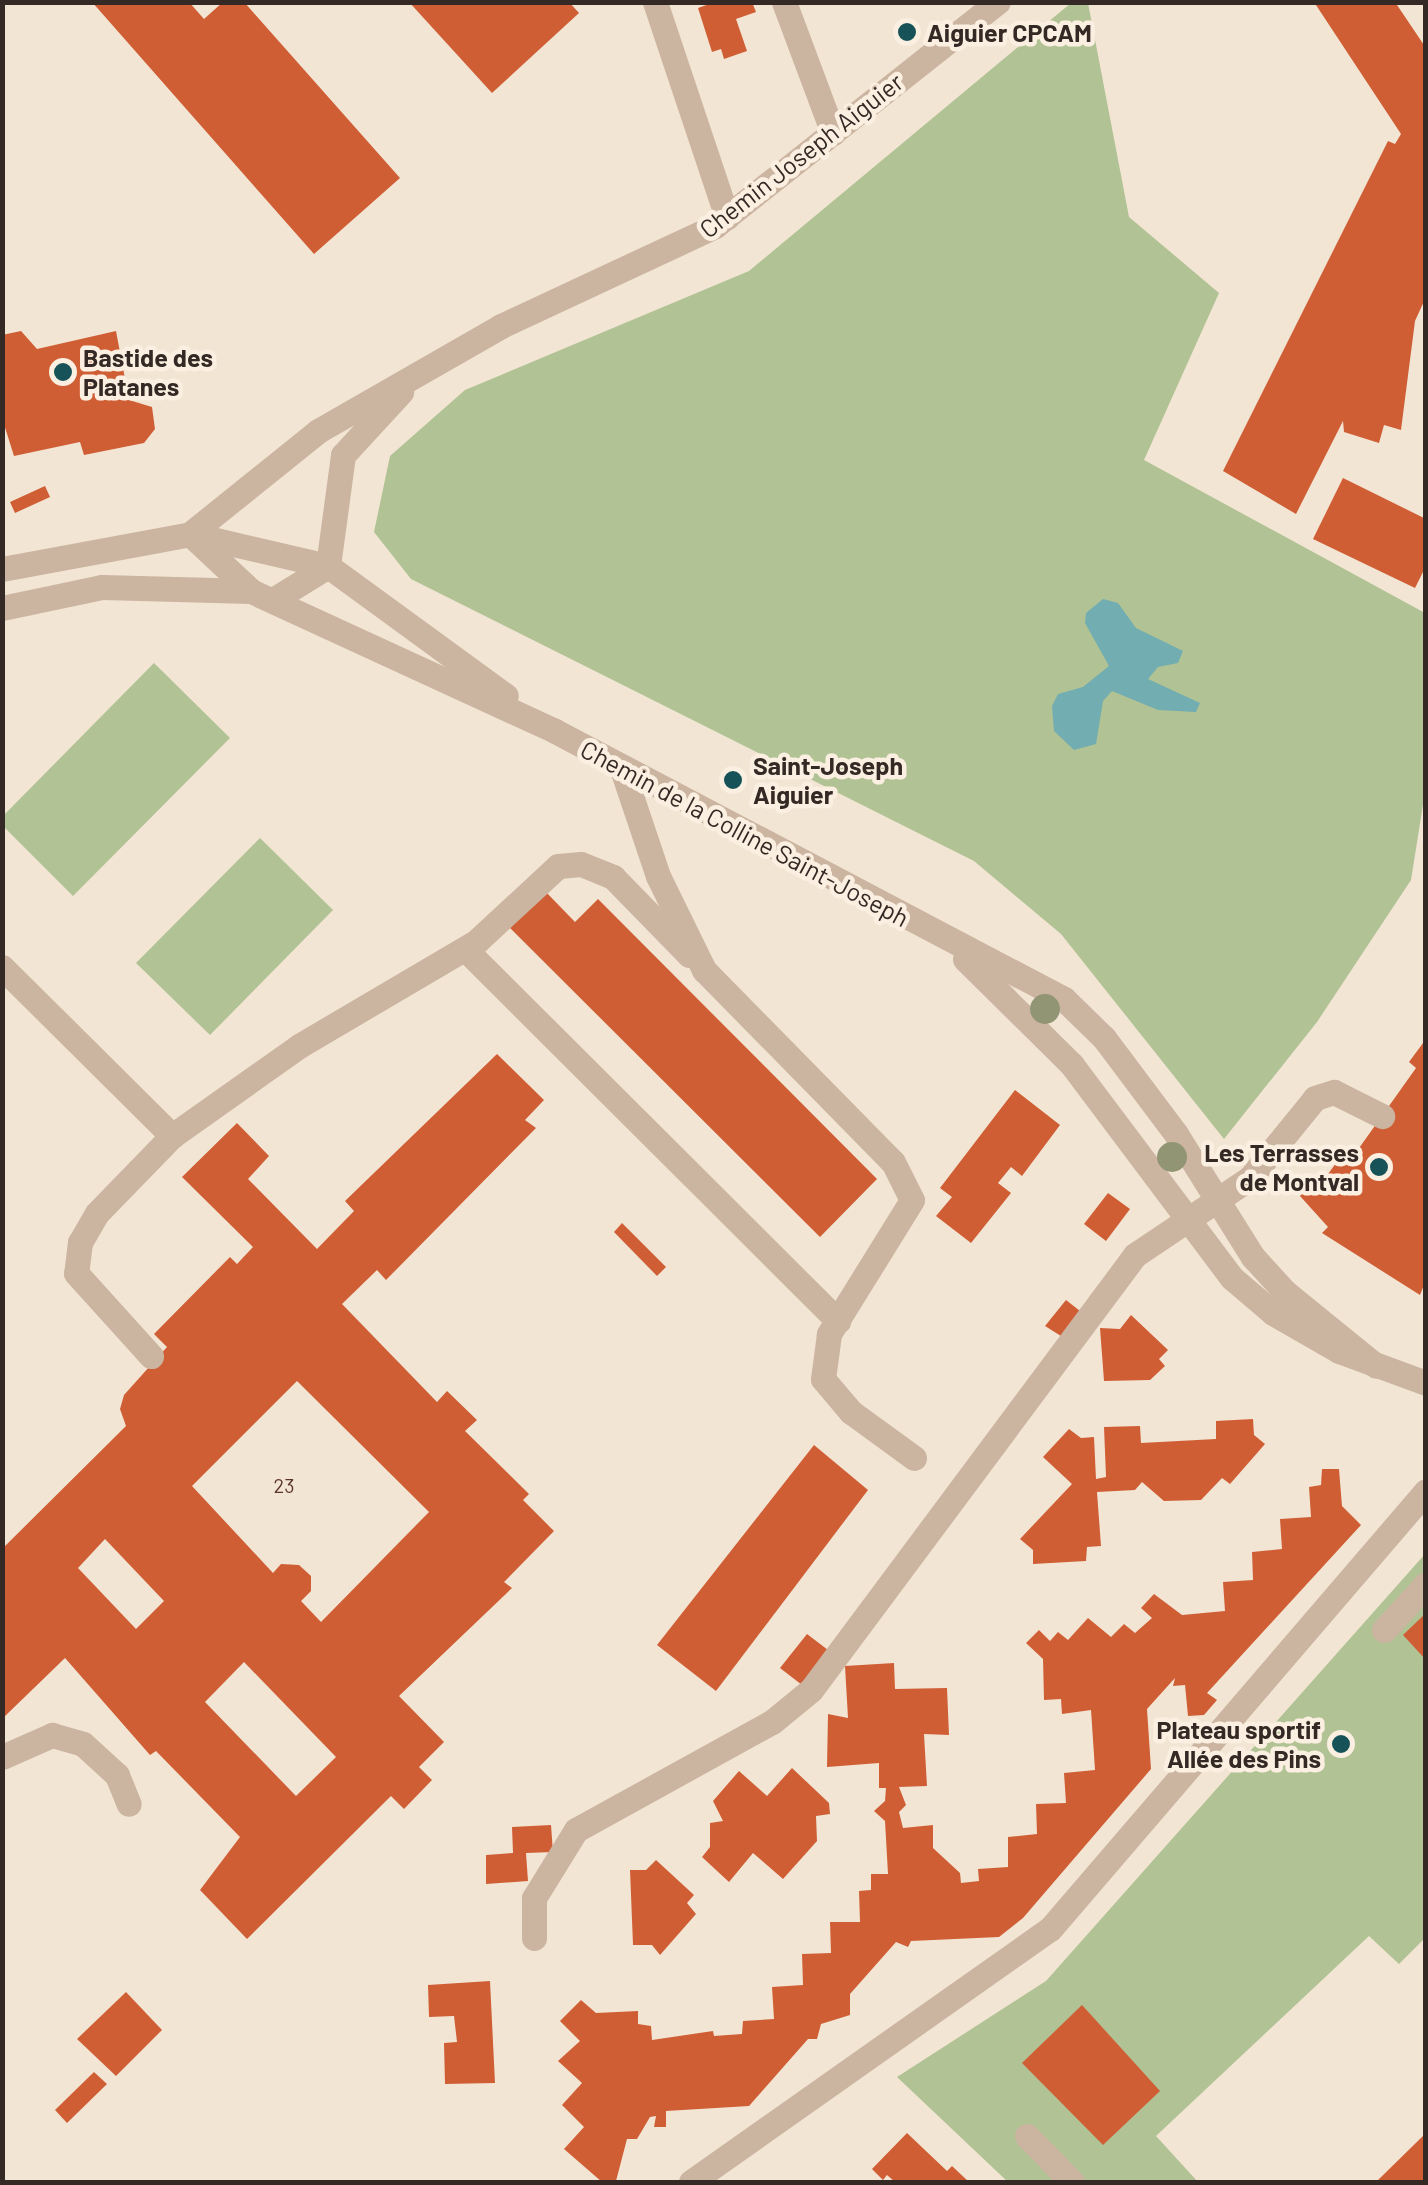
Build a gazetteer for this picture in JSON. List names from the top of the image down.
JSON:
{
  "streets": {
    "street": ["Chemin Joseph Aiguier", "Chemin de la Colline Saint-Joseph"]
  },
  "crossings": [
    ["Chemin Joseph Aiguier", "Chemin de la Colline Saint-Joseph"]
  ],
  "places": [
    "Aiguier CPCAM",
    "Bastide des Platanes",
    "Saint-Joseph Aiguier",
    "Les Terrasses de Montval",
    "Plateau sportif Allée des Pins"
  ],
  "house_numbers": ["23"]
}
